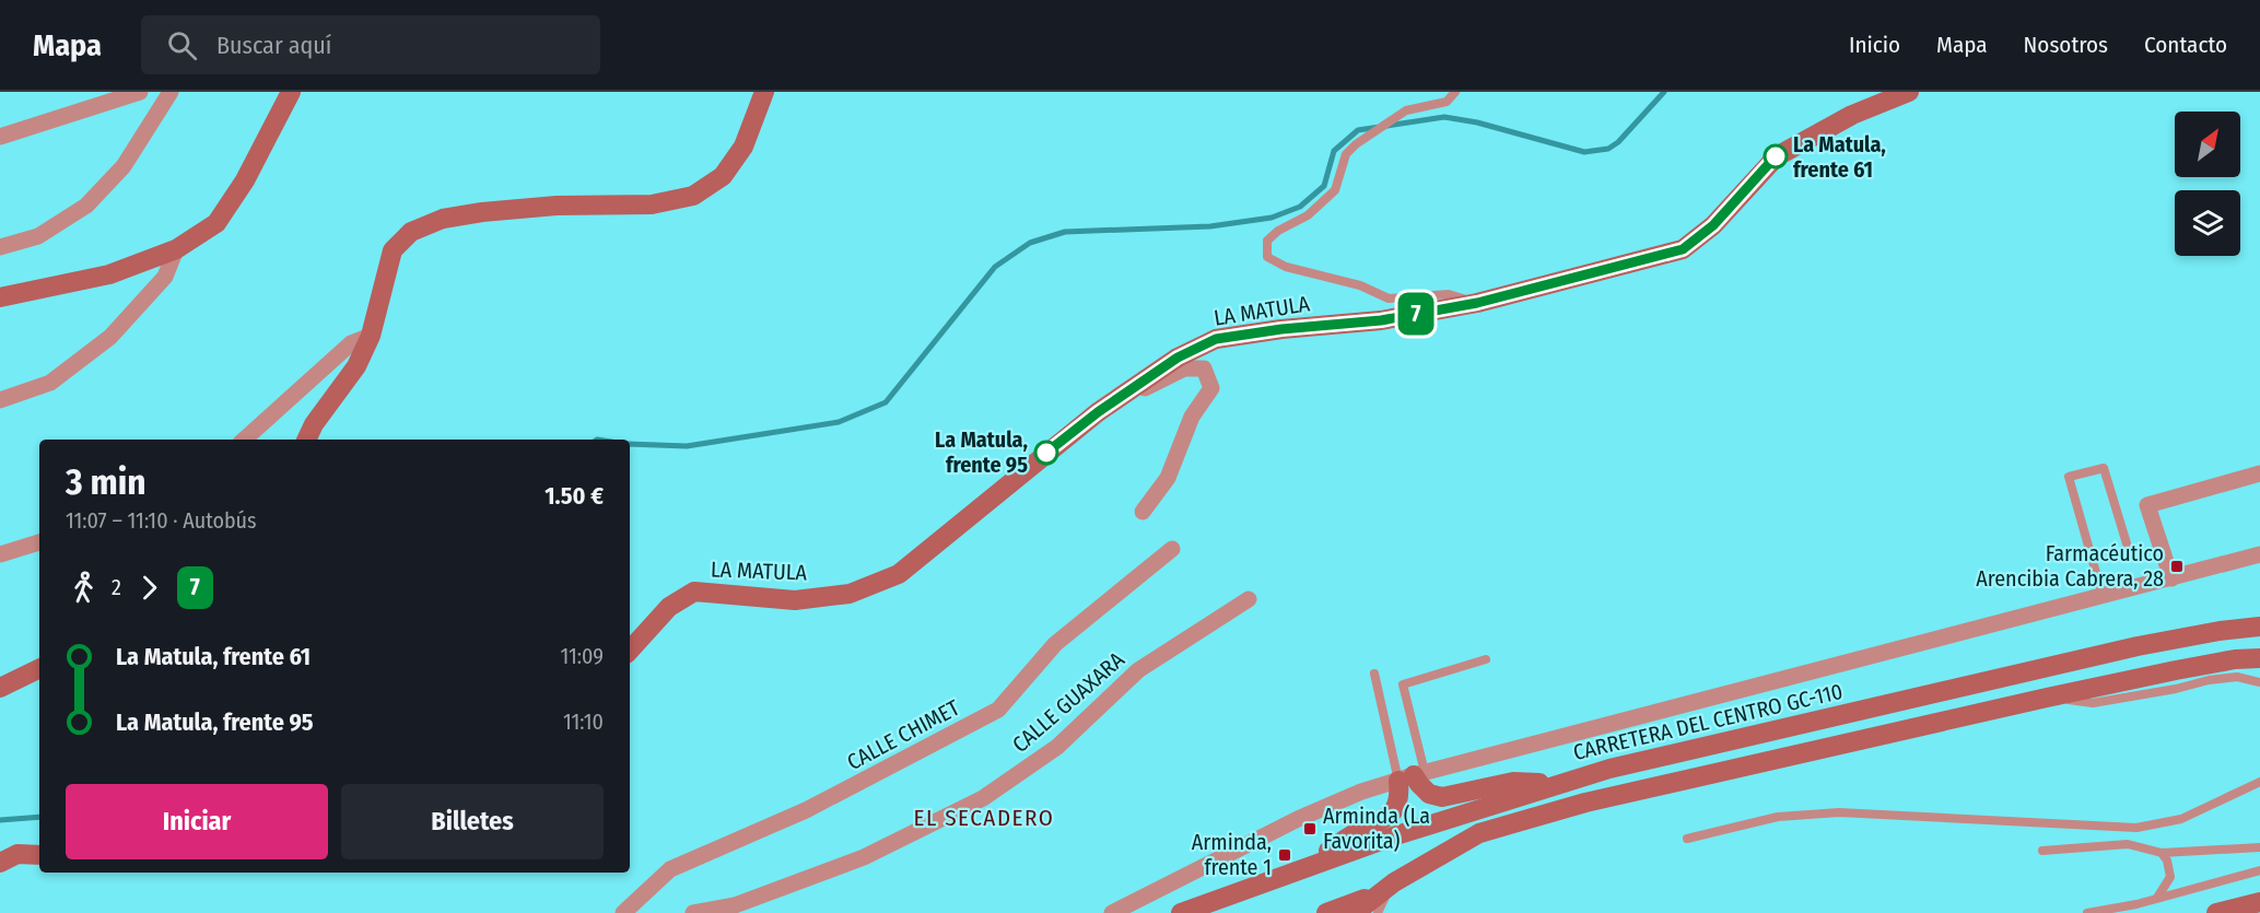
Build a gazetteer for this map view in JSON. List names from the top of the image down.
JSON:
{
  "streets": {
    "street": [
      "LA MATULA",
      "CALLE GUAXARA",
      "CARRETERA DEL CENTRO GC-110",
      "CALLE CHIMET"
    ]
  },
  "districts": ["EL SECADERO"],
  "places": {
    "other": ["La Matula, frente 61", "La Matula, frente 95"],
    "transit": ["Farmacéutico Arencibia Cabrera, 28", "Arminda (La Favorita)", "Arminda, frente 1"]
  },
  "lines": ["bus line 7"],
  "north": "top right",
  "page": {
    "header": "Mapa",
    "search": "Buscar aquí",
    "nav": [
      "Inicio",
      "Mapa",
      "Nosotros",
      "Contacto"
    ],
    "on_map": "7",
    "heading": ["3 min", "11:07 – 11:10 · Autobús", "1.50 €"],
    "legs": ["2", "7"],
    "list": [
      {
        "name": "La Matula, frente 61",
        "value": "11:09"
      },
      {
        "name": "La Matula, frente 95",
        "value": "11:10"
      }
    ],
    "buttons": ["Iniciar", "Billetes"]
  }
}
